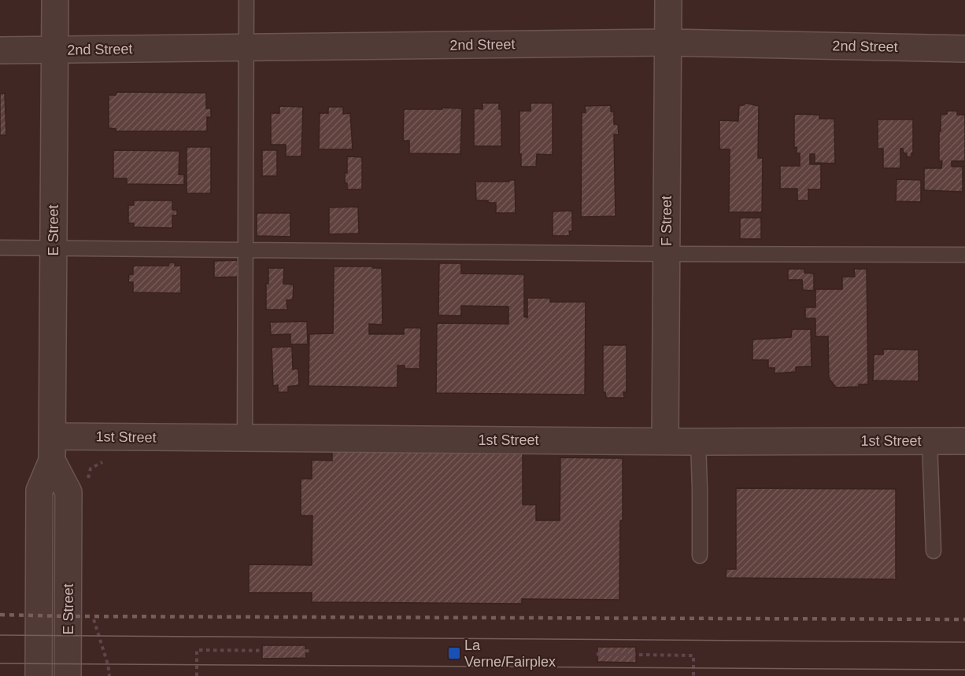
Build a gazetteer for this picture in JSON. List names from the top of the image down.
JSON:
{
  "streets": {
    "street": [
      "2nd Street",
      "F Street",
      "E Street",
      "1st Street"
    ]
  },
  "crossings": [
    ["2nd Street", "F Street"],
    ["2nd Street", "E Street"],
    ["F Street", "1st Street"],
    ["E Street", "1st Street"]
  ],
  "places": {
    "transit": ["La Verne/Fairplex"]
  }
}
